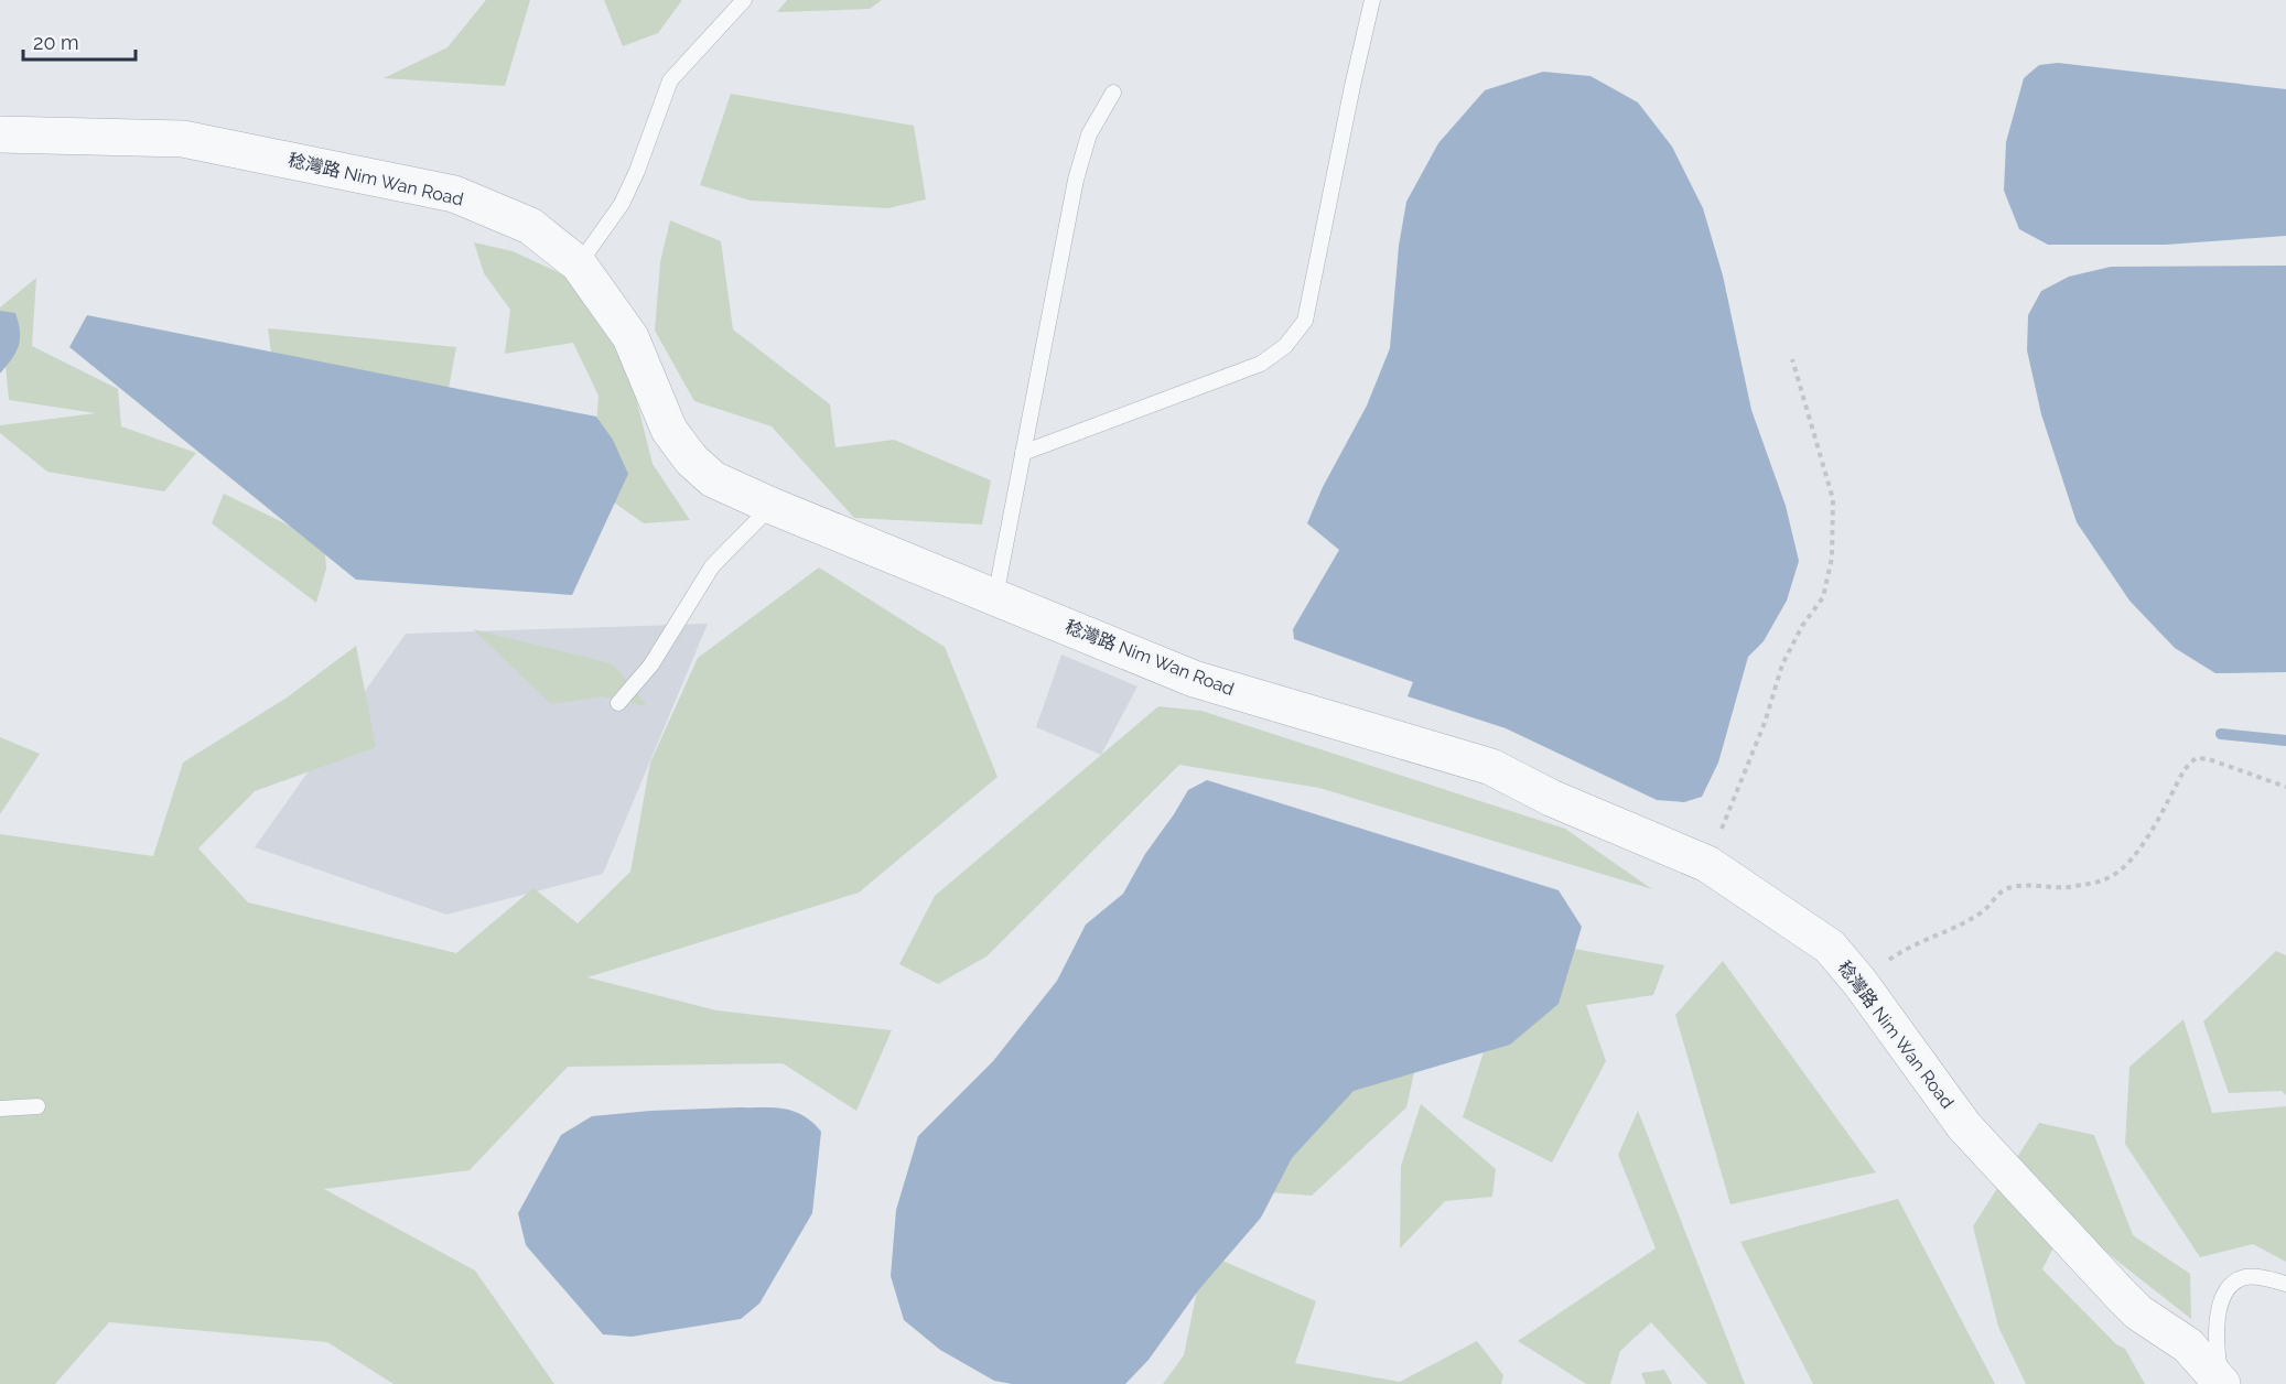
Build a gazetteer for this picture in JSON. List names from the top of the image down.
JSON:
{
  "streets": {
    "street": ["稔灣路 Nim Wan Road"]
  },
  "scale_bar": "20 m"
}
